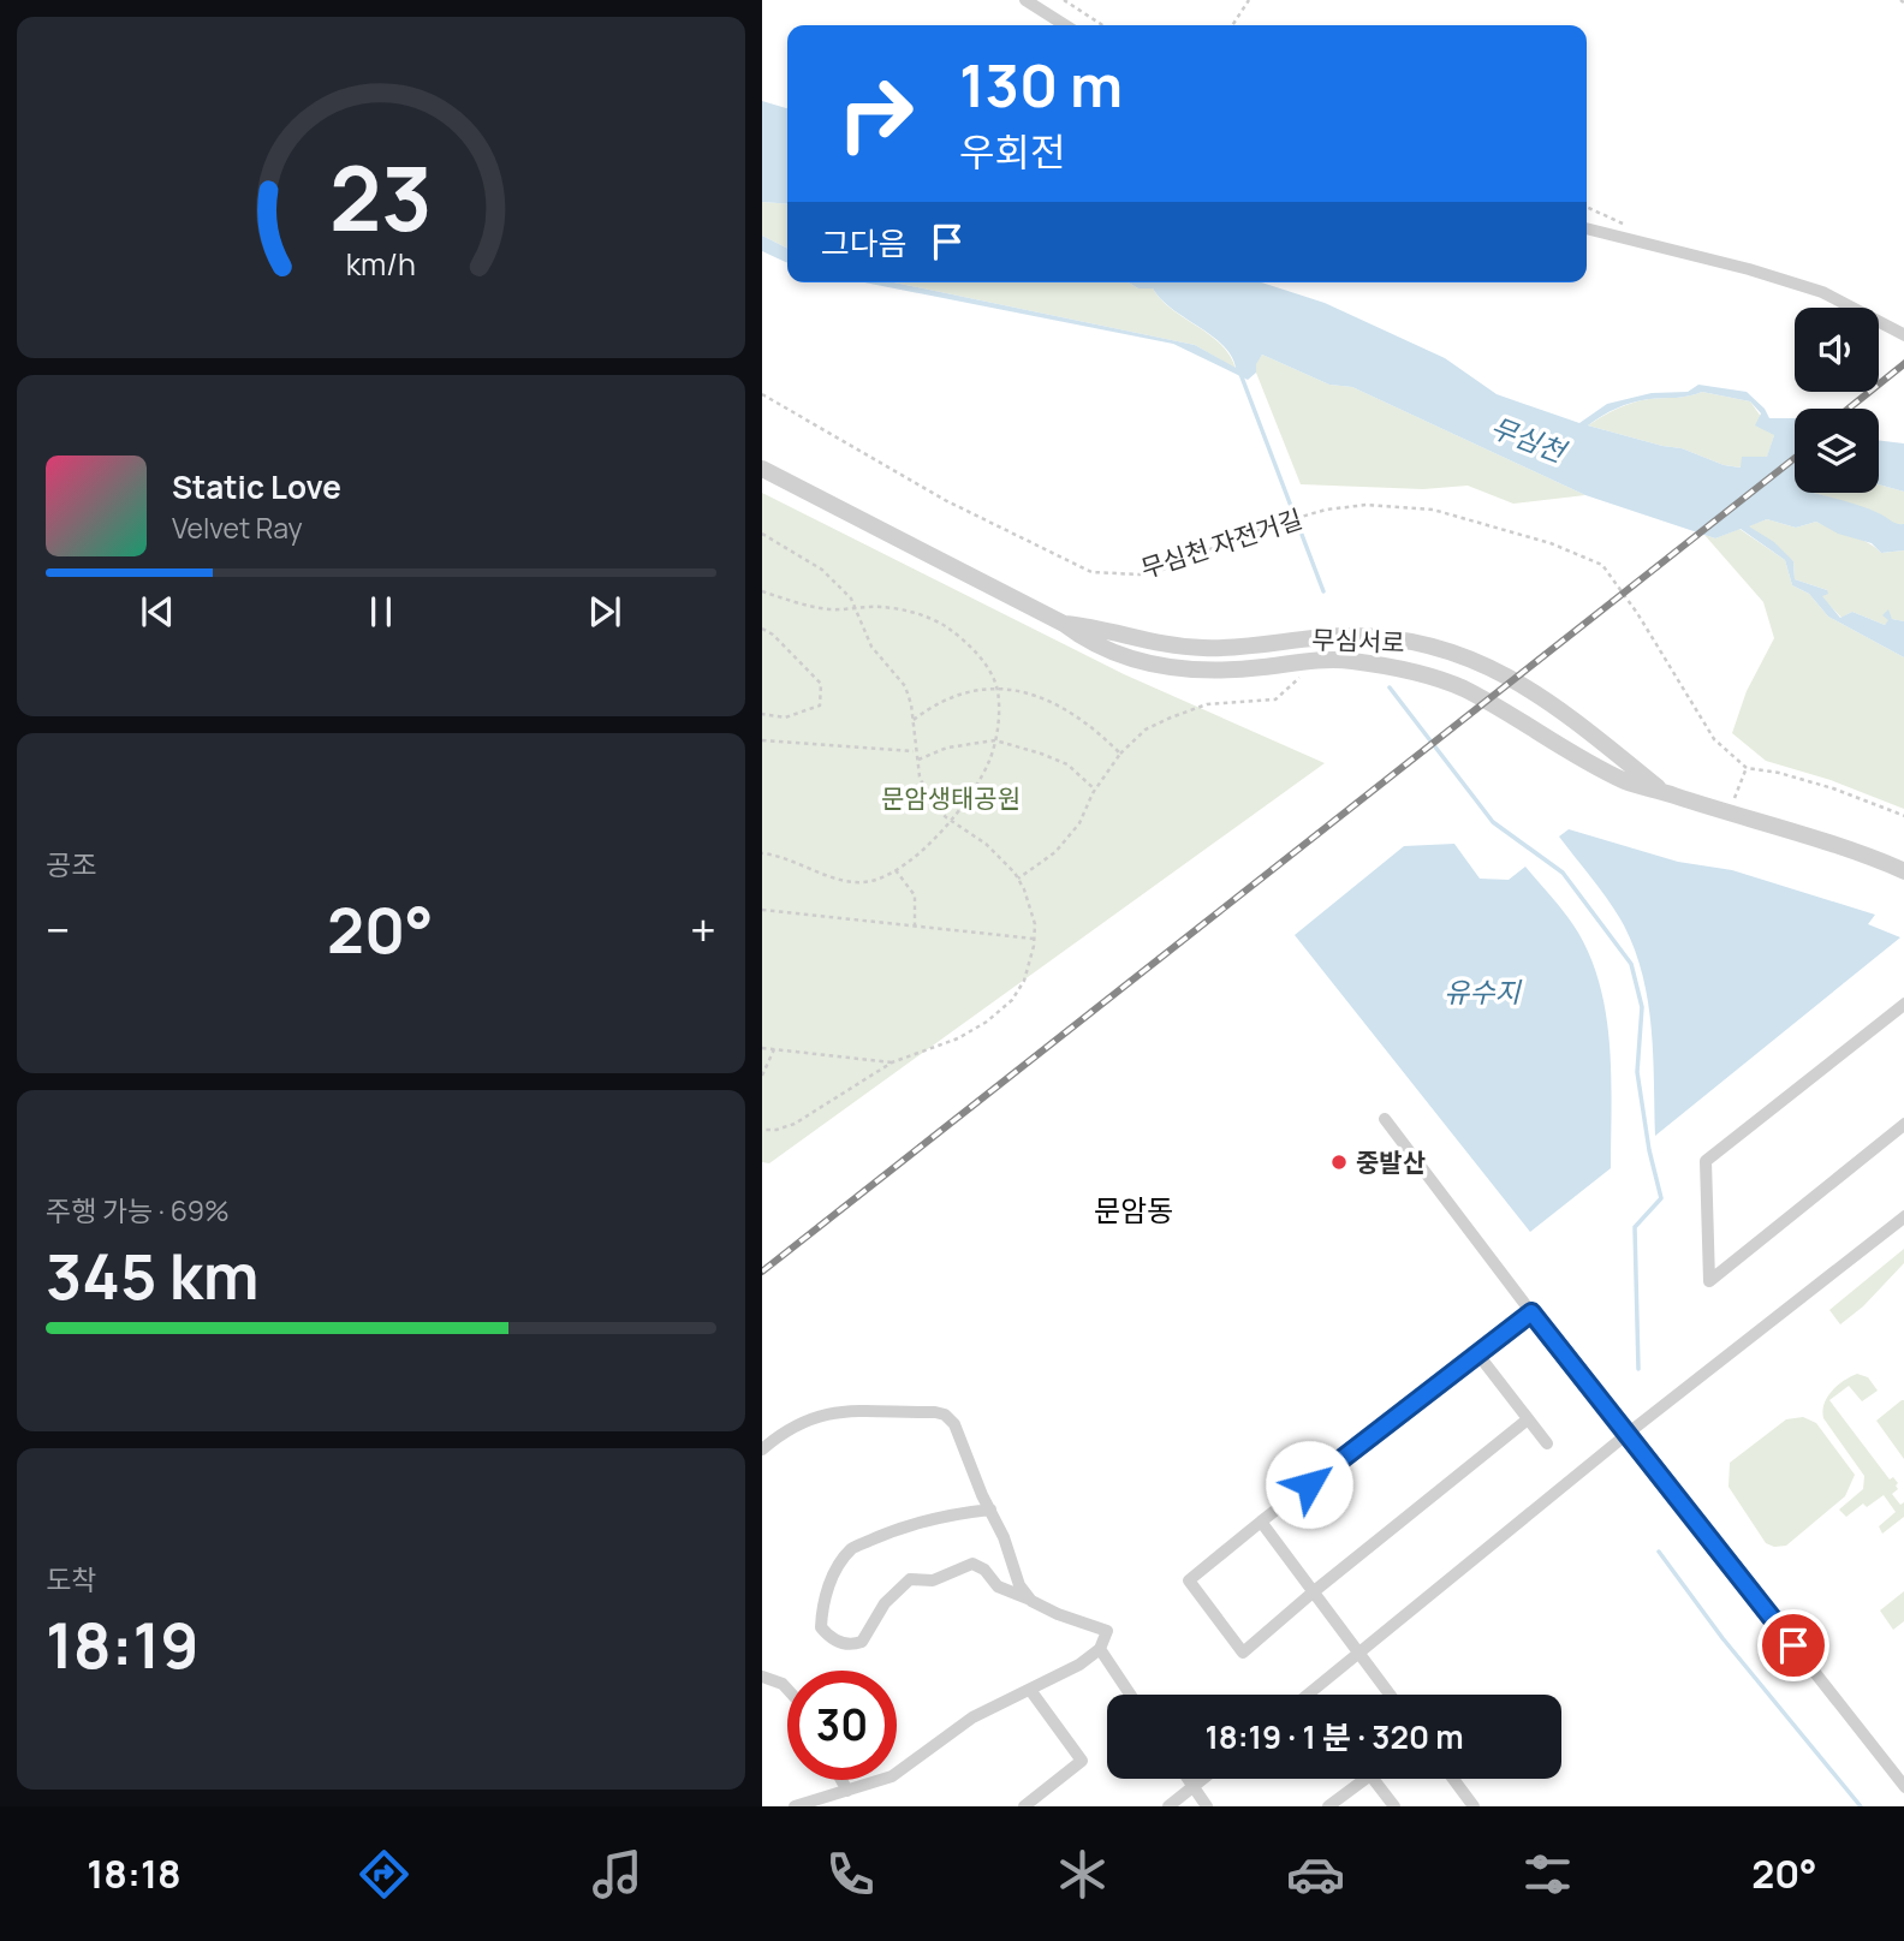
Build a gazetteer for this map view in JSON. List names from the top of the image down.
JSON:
{
  "streets": {
    "street": ["무심서로"],
    "path": ["무심천 자전거길"]
  },
  "districts": ["문암동"],
  "water": ["무심천", "유수지"],
  "parks": ["문암생태공원"],
  "places": ["중발산"],
  "page": {
    "turn": ["130 m", "우회전"],
    "then": "그다음",
    "song": ["Static Love", "Velvet Ray"],
    "tile": [
      "공조",
      ["주행 가능 · 69%", "345 km"],
      ["도착", "18:19"]
    ],
    "heat": ["−", "20°", "+"],
    "limit": "30",
    "trip": "18:19 · 1 분 · 320 m",
    "tabs": ["18:18", "20°"],
    "gauge": ["23", "km/h"]
  }
}
